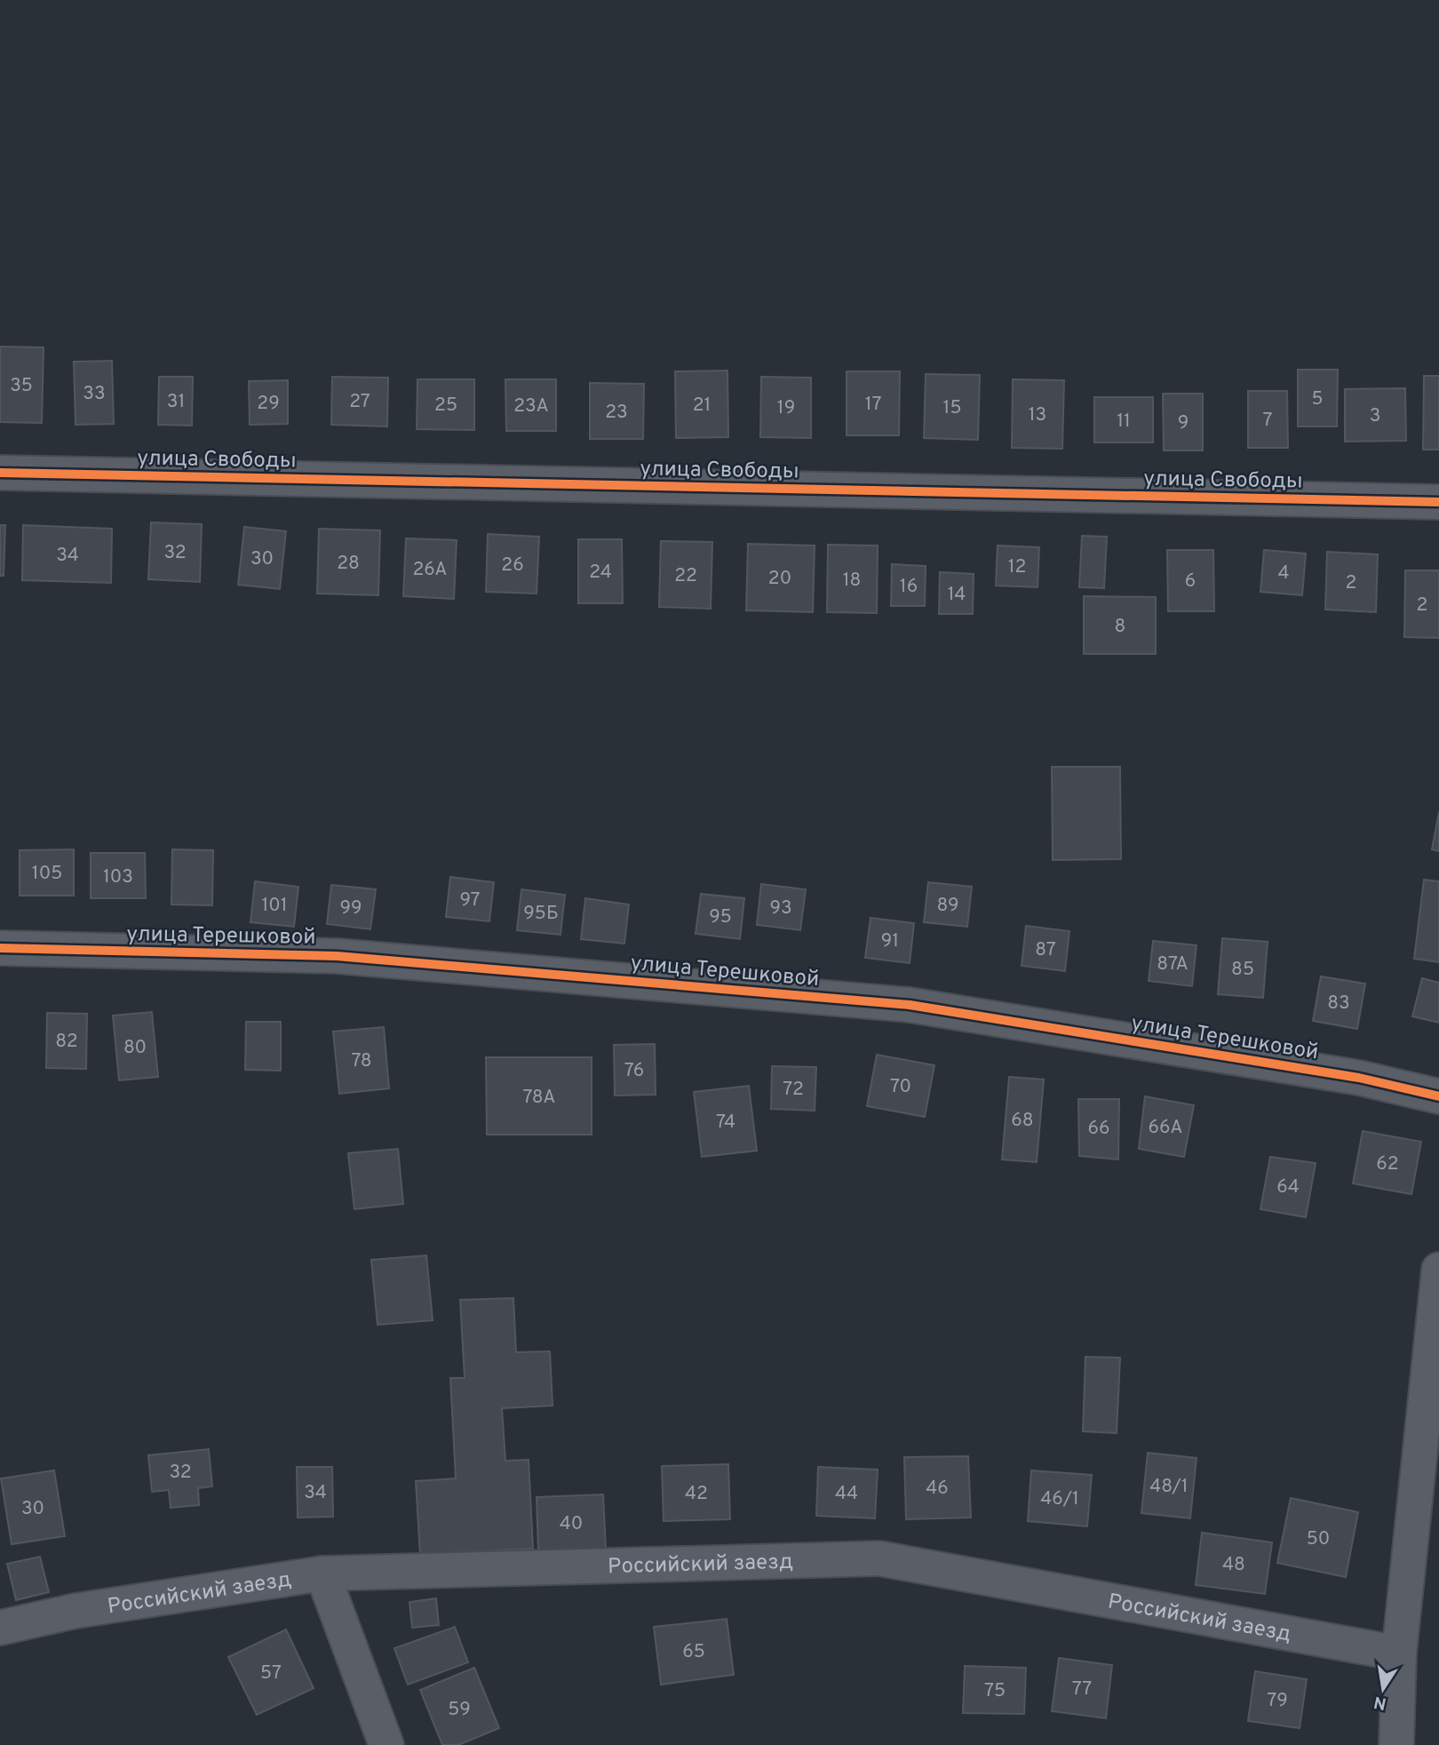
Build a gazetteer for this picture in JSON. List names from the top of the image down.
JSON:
{
  "streets": {
    "street": ["улица Свободы", "улица Терешковой", "Российский заезд"]
  },
  "house_numbers": [
    "35",
    "33",
    "5",
    "31",
    "27",
    "29",
    "17",
    "25",
    "21",
    "23А",
    "19",
    "15",
    "23",
    "13",
    "3",
    "7",
    "11",
    "9",
    "32",
    "34",
    "30",
    "28",
    "26",
    "12",
    "26А",
    "24",
    "4",
    "22",
    "20",
    "18",
    "6",
    "2",
    "16",
    "14",
    "2",
    "8",
    "105",
    "103",
    "97",
    "101",
    "89",
    "99",
    "93",
    "95Б",
    "95",
    "91",
    "87",
    "87А",
    "85",
    "83",
    "82",
    "80",
    "78",
    "76",
    "70",
    "72",
    "78А",
    "68",
    "74",
    "66А",
    "66",
    "62",
    "64",
    "32",
    "48/1",
    "46",
    "34",
    "42",
    "44",
    "46/1",
    "30",
    "40",
    "50",
    "48",
    "65",
    "57",
    "77",
    "75",
    "79",
    "59"
  ],
  "north": "bottom"
}
